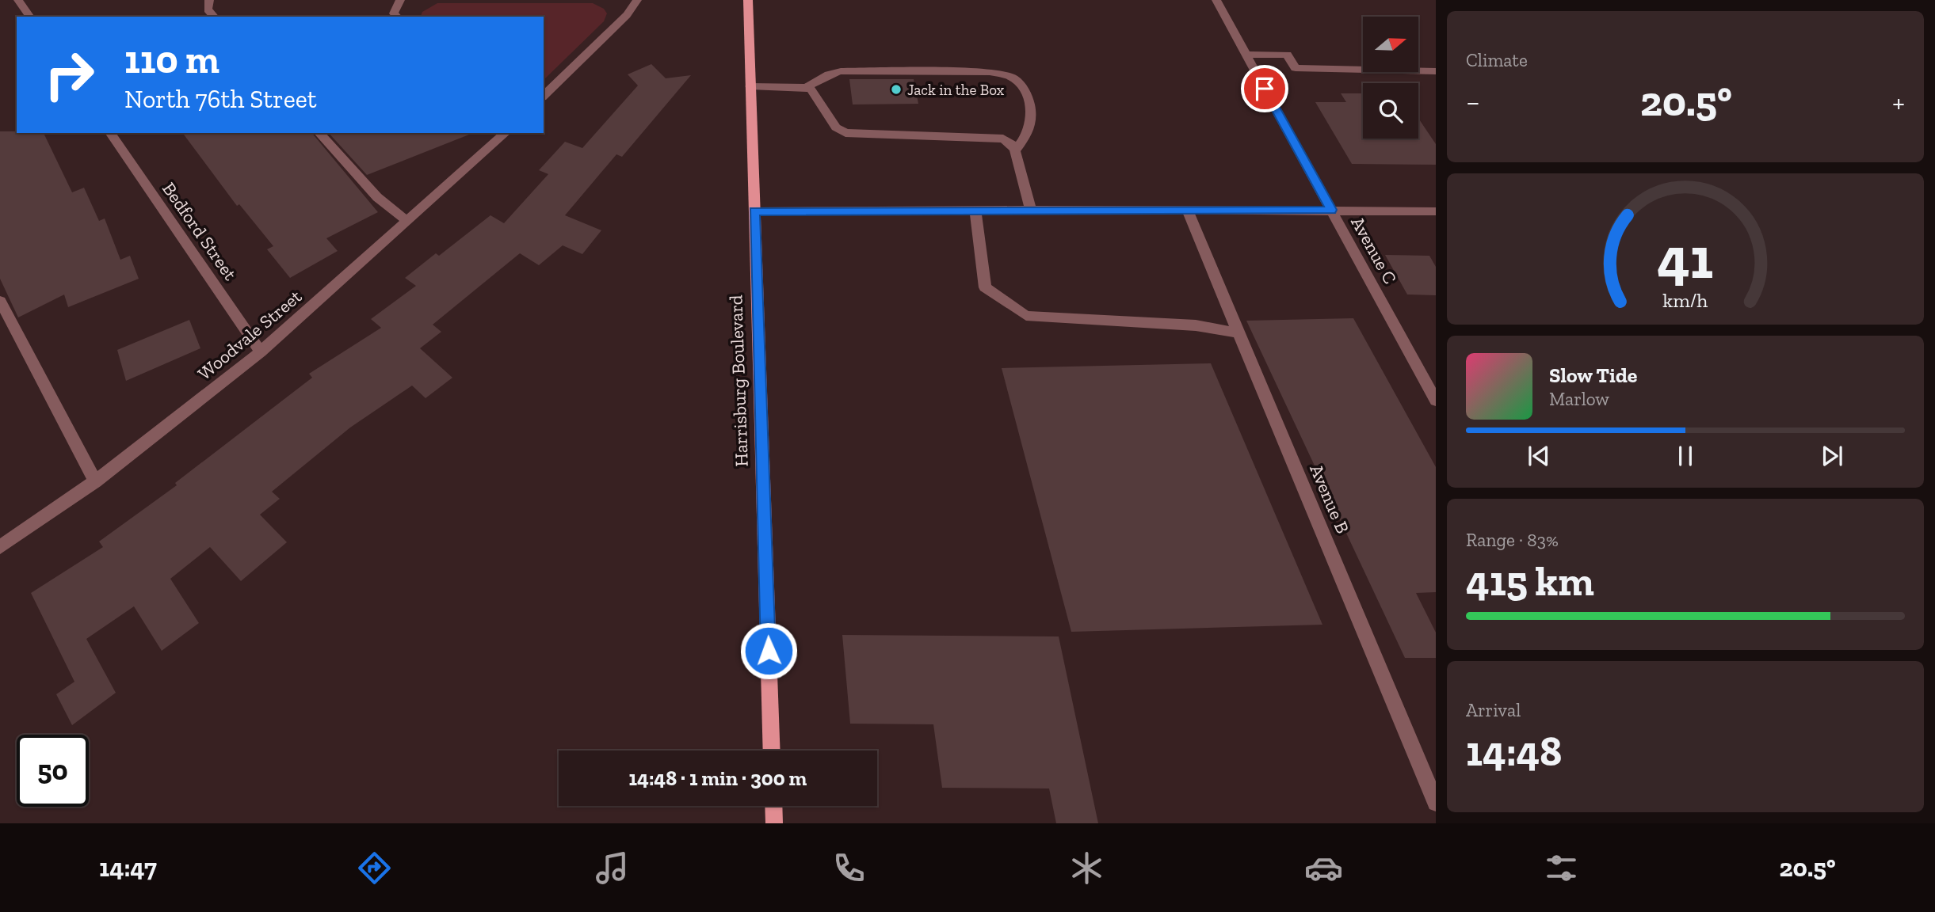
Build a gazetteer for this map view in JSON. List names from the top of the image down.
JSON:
{
  "streets": {
    "main road": ["Harrisburg Boulevard"],
    "street": [
      "Bedford Street",
      "Avenue C",
      "Woodvale Street",
      "Avenue B"
    ]
  },
  "crossings": [
    ["Bedford Street", "Woodvale Street"]
  ],
  "places": ["Jack in the Box"],
  "north": "right",
  "page": {
    "tile": [
      "Climate",
      ["Range · 83%", "415 km"],
      ["Arrival", "14:48"]
    ],
    "turn": ["110 m", "North 76th Street"],
    "heat": ["−", "20.5°", "+"],
    "song": ["Slow Tide", "Marlow"],
    "limit": "50",
    "trip": "14:48 · 1 min · 300 m",
    "tabs": ["14:47", "20.5°"],
    "gauge": ["41", "km/h"]
  }
}
